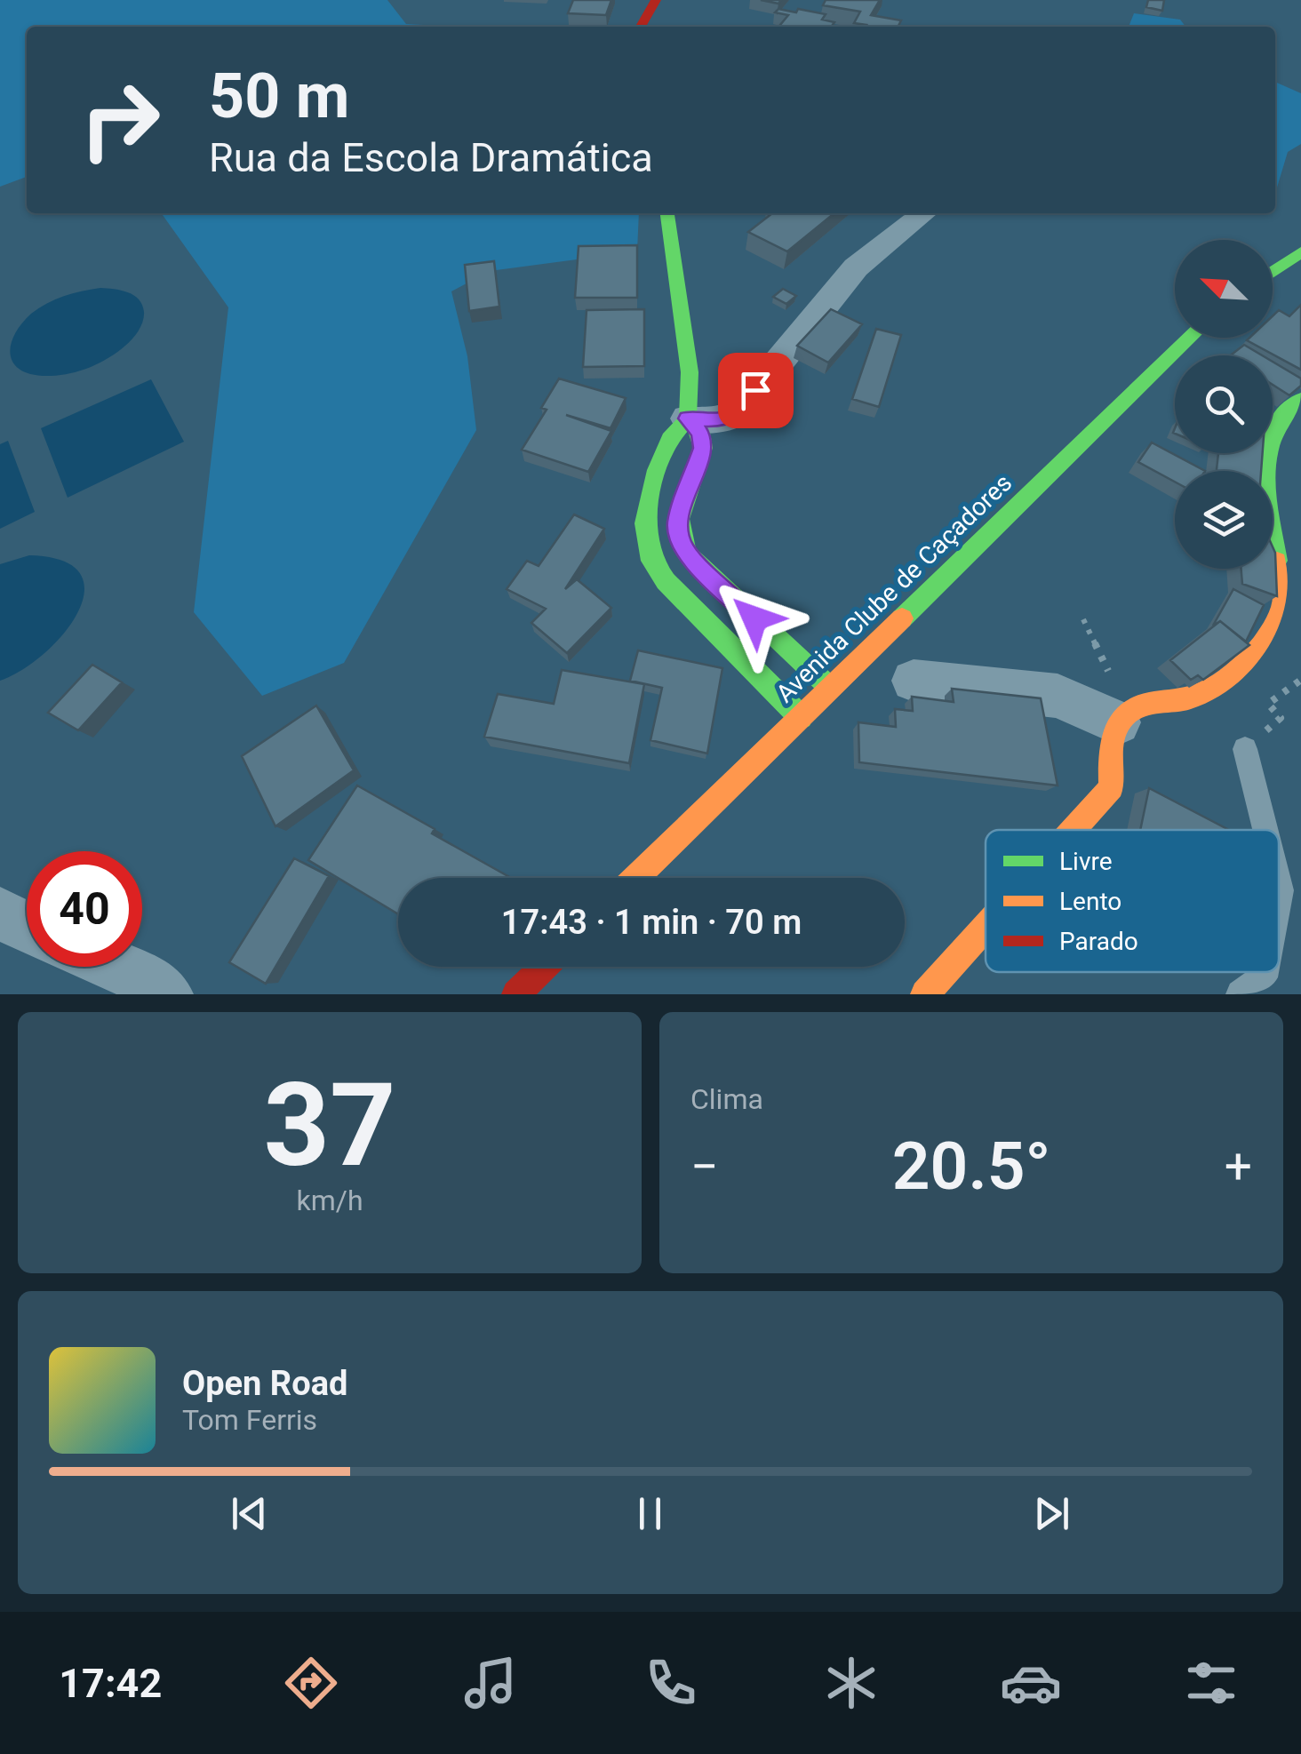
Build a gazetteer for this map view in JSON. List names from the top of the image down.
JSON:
{
  "streets": {
    "street": ["Avenida Clube de Caçadores"]
  },
  "legend": ["Livre", "Lento", "Parado"],
  "north": "top left",
  "page": {
    "turn": ["50 m", "Rua da Escola Dramática"],
    "limit": "40",
    "trip": "17:43 · 1 min · 70 m",
    "tile": [
      ["37", "km/h"],
      "Clima"
    ],
    "heat": ["−", "20.5°", "+"],
    "song": ["Open Road", "Tom Ferris"],
    "tabs": "17:42"
  }
}
